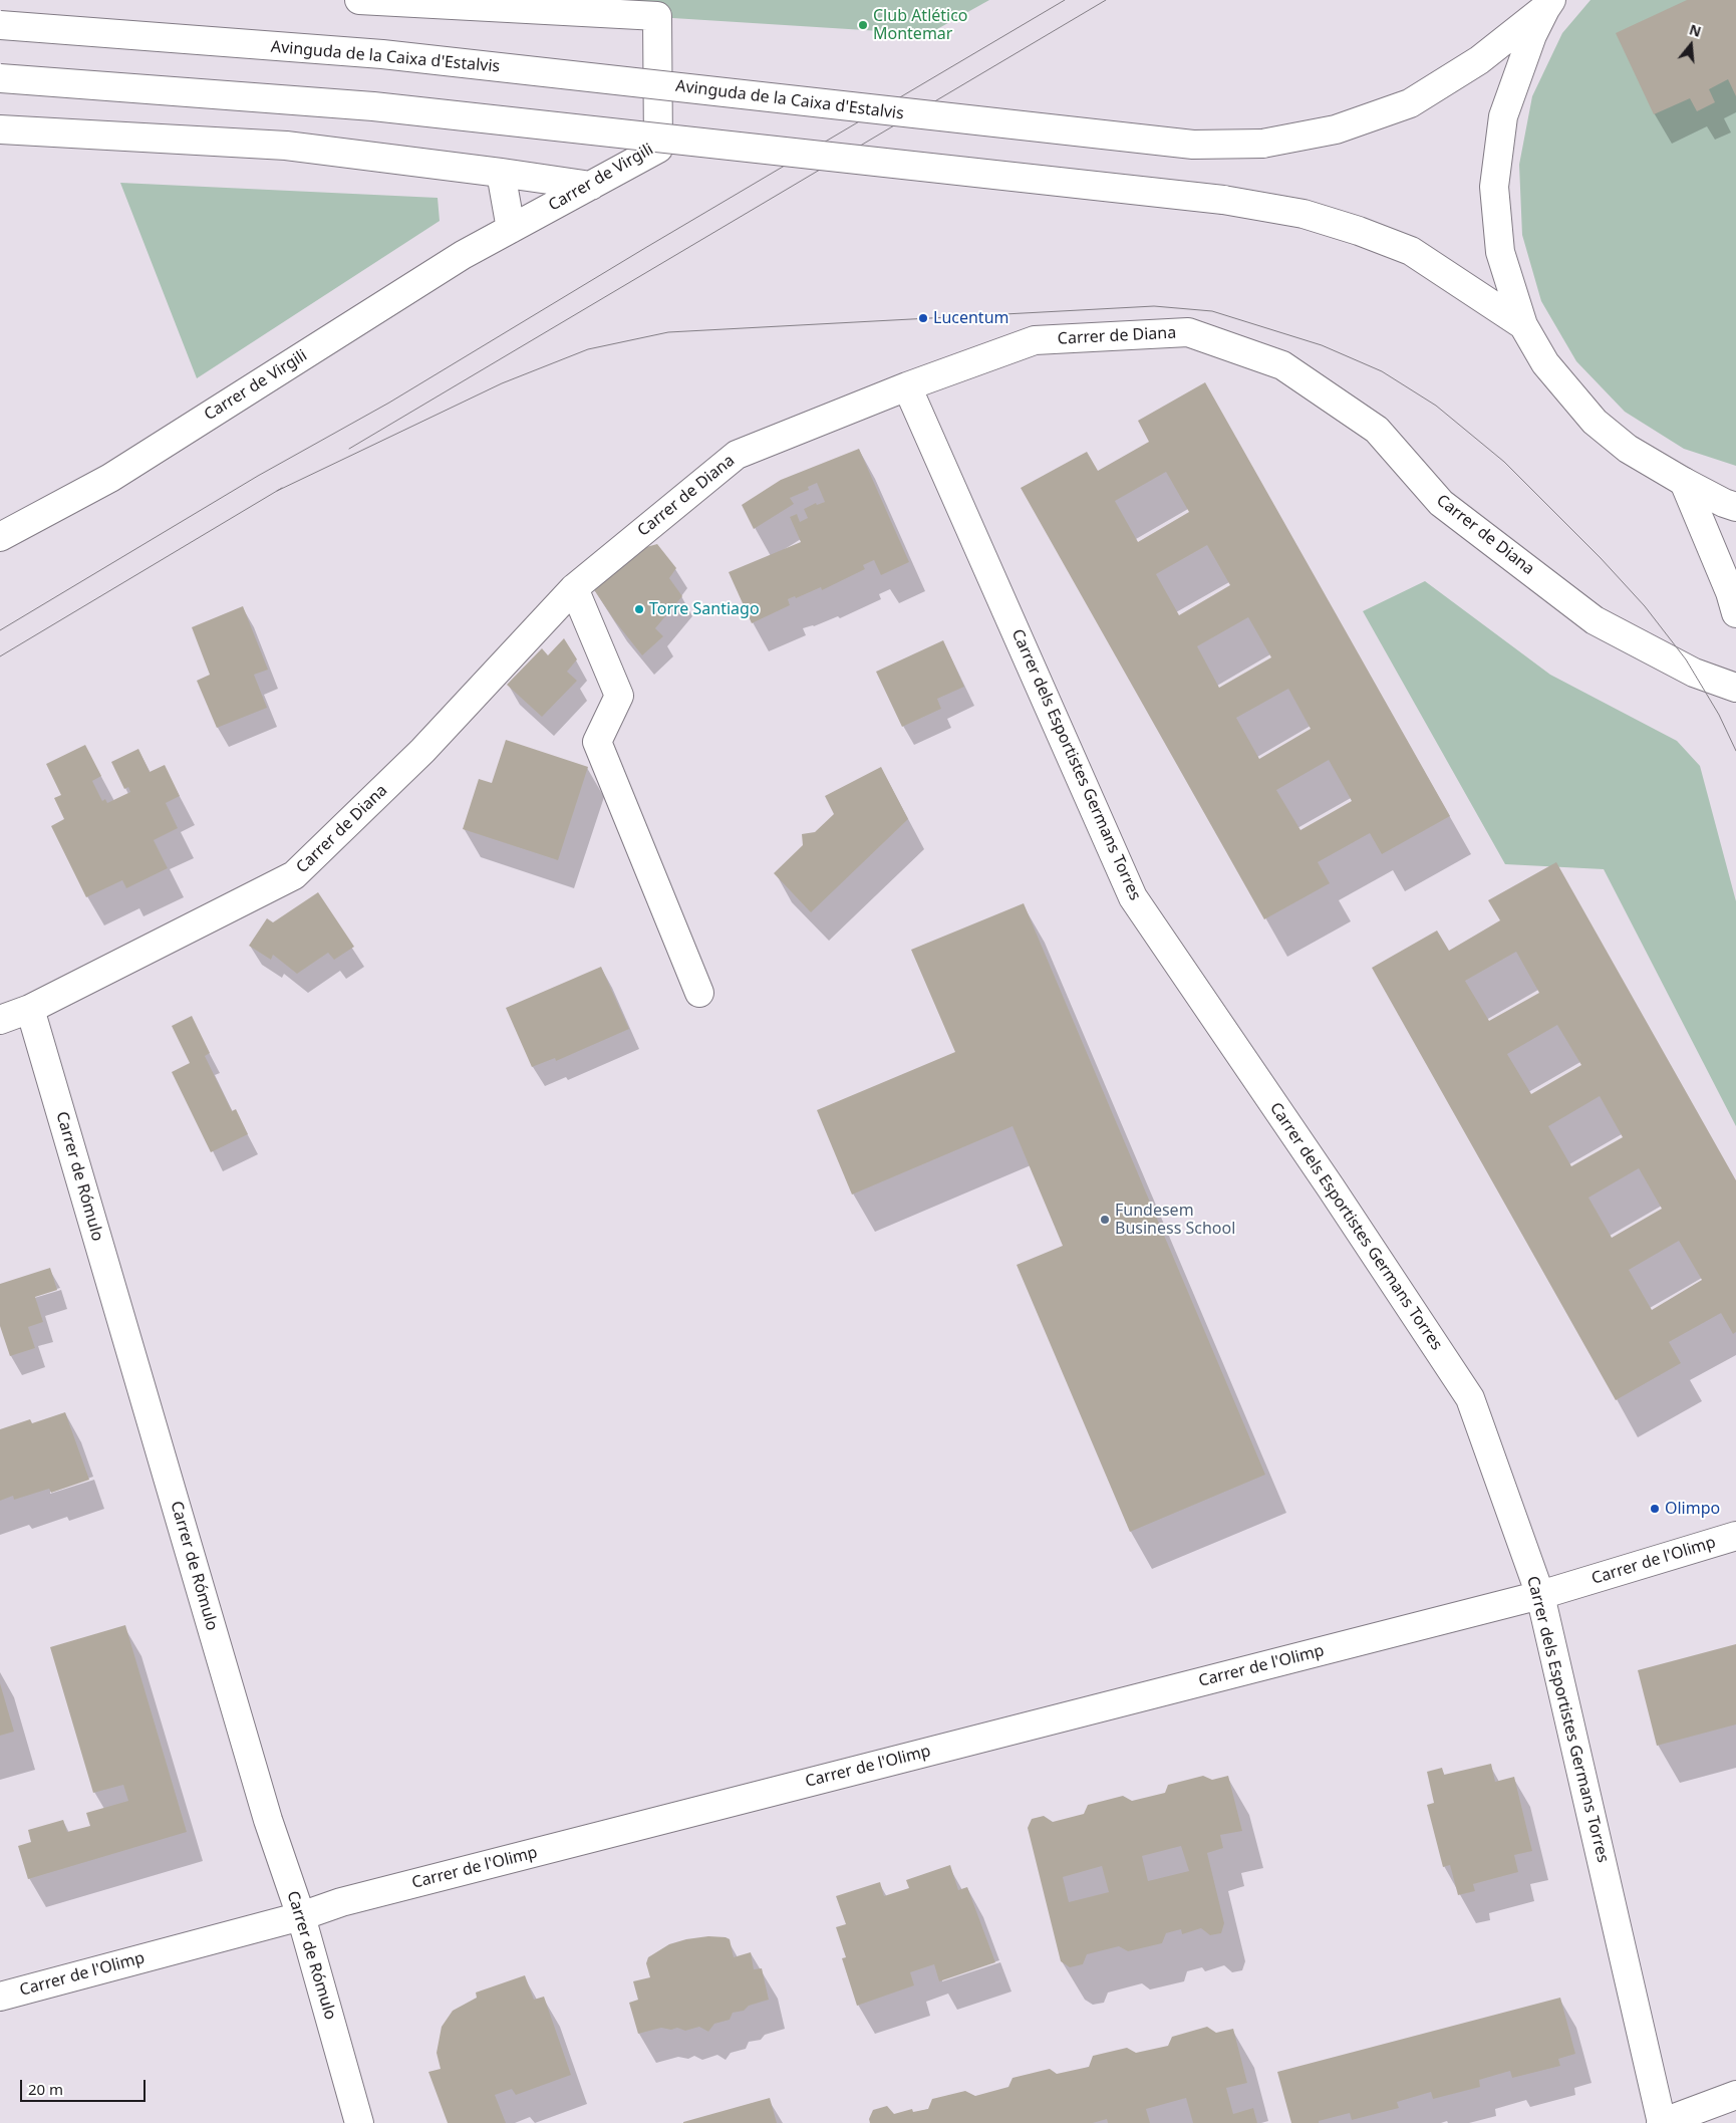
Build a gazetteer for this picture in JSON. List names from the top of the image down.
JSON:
{
  "streets": {
    "street": [
      "Avinguda de la Caixa d'Estalvis",
      "Carrer de Virgili",
      "Carrer de Diana",
      "Carrer dels Esportistes Germans Torres",
      "Carrer de Rómulo",
      "Carrer de l'Olimp"
    ]
  },
  "crossings": [
    ["Carrer de Diana", "Carrer dels Esportistes Germans Torres"],
    ["Carrer de Diana", "Carrer de Rómulo"],
    ["Carrer dels Esportistes Germans Torres", "Carrer de l'Olimp"],
    ["Carrer de Rómulo", "Carrer de l'Olimp"]
  ],
  "places": [
    "Club Atlético Montemar",
    "Lucentum",
    "Torre Santiago",
    "Fundesem Business School",
    "Olimpo"
  ],
  "scale_bar": "20 m",
  "north": "top"
}
